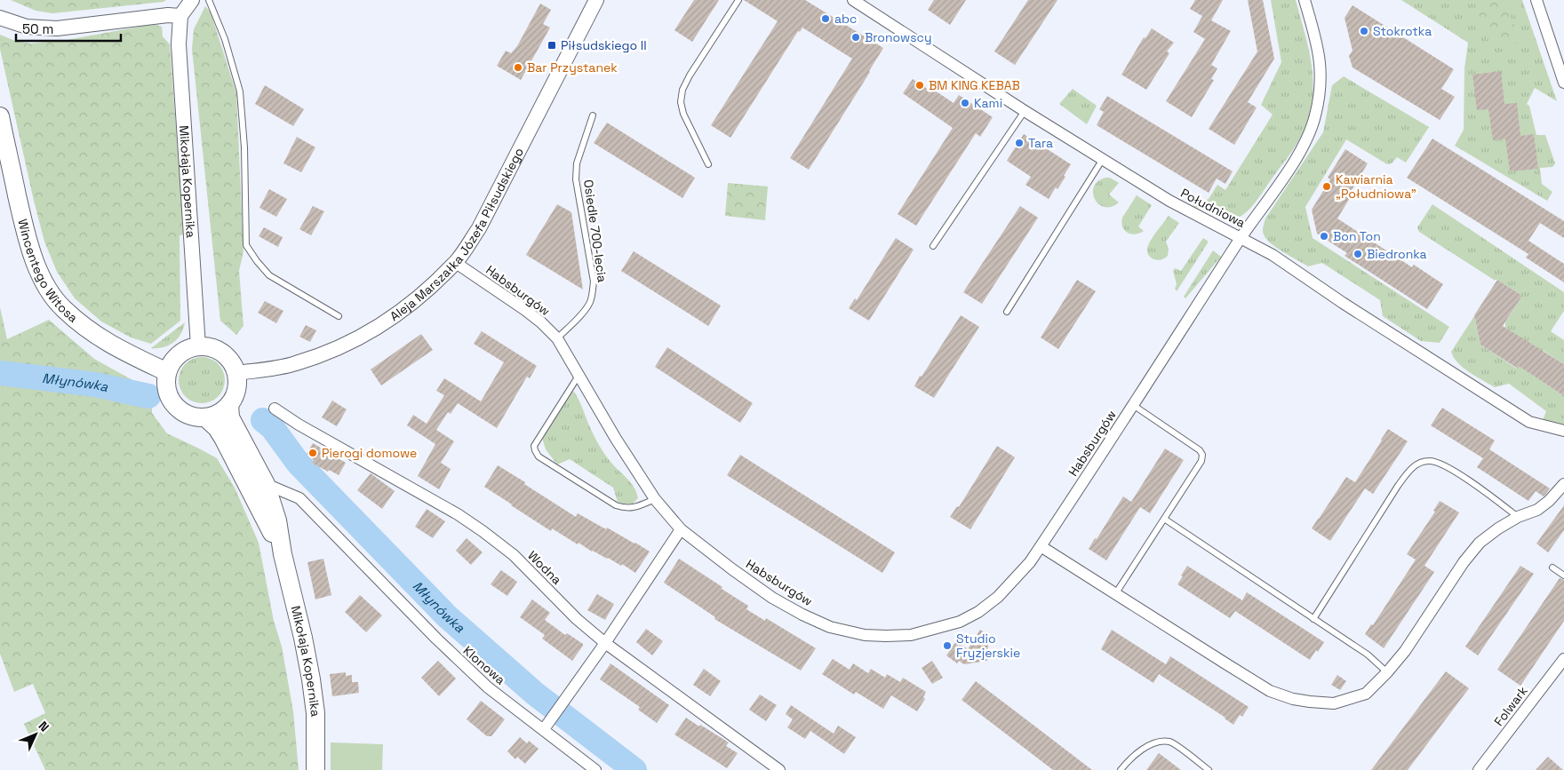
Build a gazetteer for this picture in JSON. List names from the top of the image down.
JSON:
{
  "streets": {
    "main road": ["Mikołaja Kopernika", "Wincentego Witosa"],
    "street": [
      "Południowa",
      "Aleja Marszałka Józefa Piłsudskiego",
      "Habsburgów",
      "Wodna",
      "Klonowa",
      "Folwark"
    ],
    "lane": ["Osiedle 700-lecia"]
  },
  "crossings": [
    ["Mikołaja Kopernika", "Aleja Marszałka Józefa Piłsudskiego"],
    ["Mikołaja Kopernika", "Wincentego Witosa"],
    ["Mikołaja Kopernika", "Klonowa"],
    ["Południowa", "Habsburgów"],
    ["Osiedle 700-lecia", "Habsburgów"],
    ["Aleja Marszałka Józefa Piłsudskiego", "Wincentego Witosa"],
    ["Aleja Marszałka Józefa Piłsudskiego", "Habsburgów"]
  ],
  "water": ["Młynówka"],
  "places": {
    "other": [
      "abc",
      "Stokrotka",
      "Bronowscy",
      "Bar Przystanek",
      "BM KING KEBAB",
      "Kami",
      "Tara",
      "Kawiarnia „Południowa”",
      "Bon Ton",
      "Biedronka",
      "Pierogi domowe",
      "Studio Fryzjerskie"
    ],
    "transit": ["Piłsudskiego II"]
  },
  "scale_bar": "50 m",
  "north": "top right"
}
